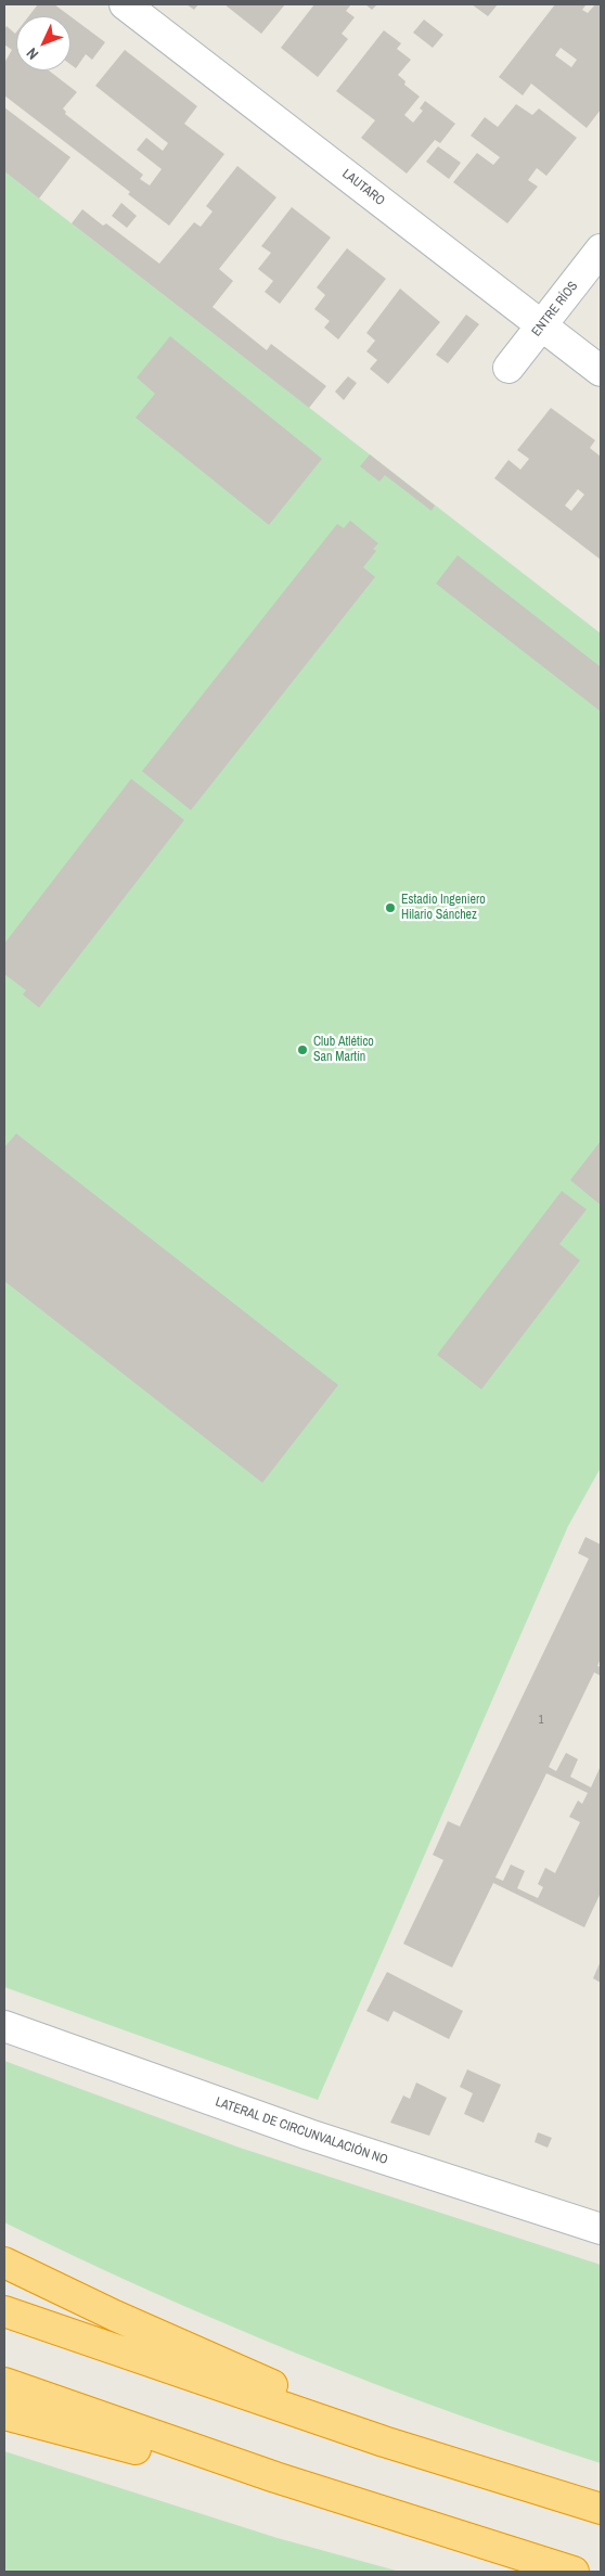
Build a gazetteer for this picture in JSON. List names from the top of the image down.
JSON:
{
  "streets": {
    "street": ["LAUTARO", "ENTRE RÍOS", "LATERAL DE CIRCUNVALACIÓN NO"]
  },
  "crossings": [
    ["LAUTARO", "ENTRE RÍOS"]
  ],
  "places": ["Estadio Ingeniero Hilario Sánchez", "Club Atlético San Martín"],
  "house_numbers": ["1"],
  "north": "bottom left"
}
